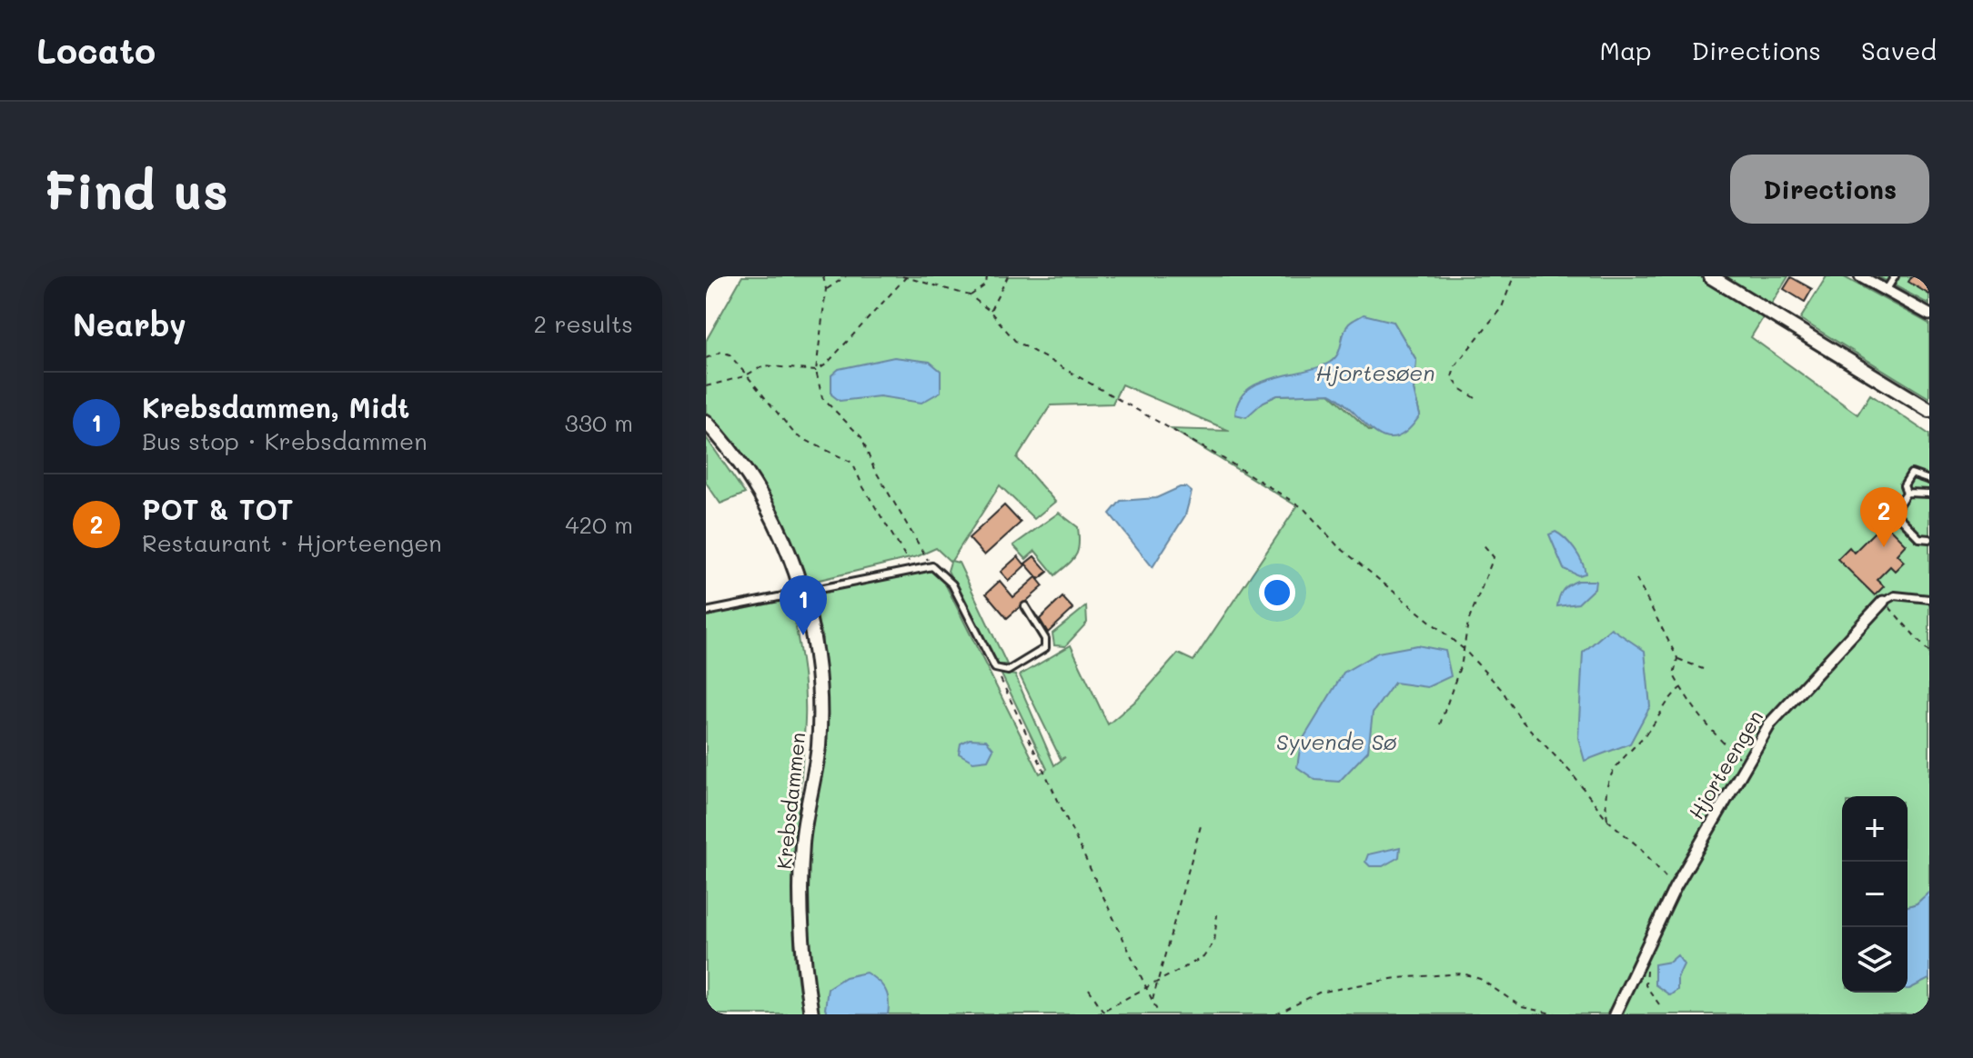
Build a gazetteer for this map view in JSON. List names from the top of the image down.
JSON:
{
  "streets": {
    "street": ["Hjorteengen", "Krebsdammen"]
  },
  "water": ["Hjortesøen", "Syvende Sø"],
  "page": {
    "header": "Locato",
    "nav": ["Map", "Directions", "Saved"],
    "buttons": "Directions",
    "title": "Find us",
    "heading": ["Nearby", "2 results"],
    "list": [
      {
        "mark": "1",
        "name": "Krebsdammen, Midt",
        "note": "Bus stop · Krebsdammen",
        "value": "330 m"
      },
      {
        "mark": "2",
        "name": "POT & TOT",
        "note": "Restaurant · Hjorteengen",
        "value": "420 m"
      }
    ],
    "pins": ["2", "1"],
    "map_buttons": ["+", "−"]
  }
}
